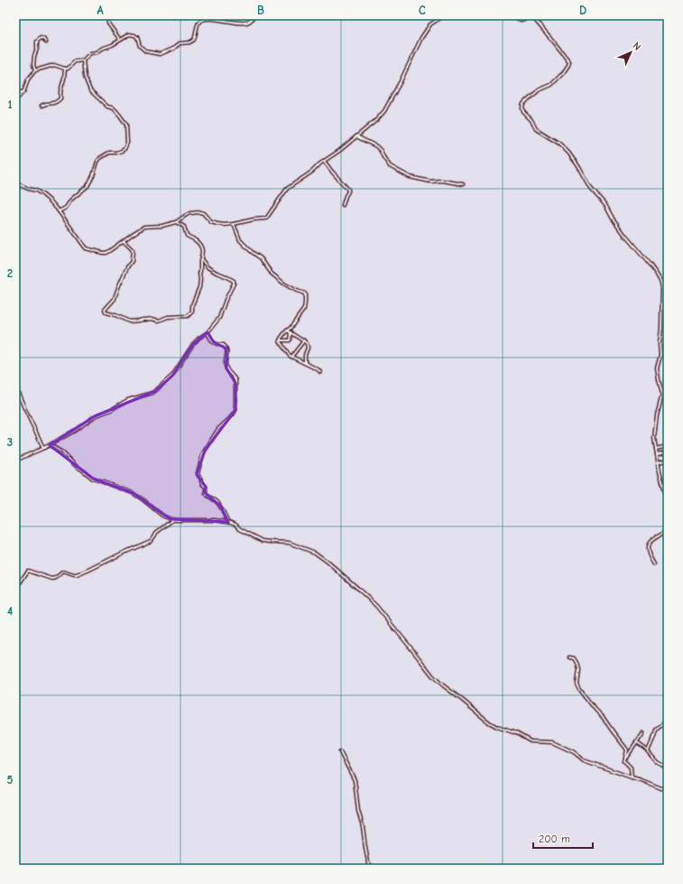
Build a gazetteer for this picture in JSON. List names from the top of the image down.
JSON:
{
  "scale_bar": "200 m",
  "north": "top right",
  "grid": {
    "columns": [
      "A",
      "B",
      "C",
      "D"
    ],
    "rows": [
      "1",
      "2",
      "3",
      "4",
      "5"
    ]
  }
}
